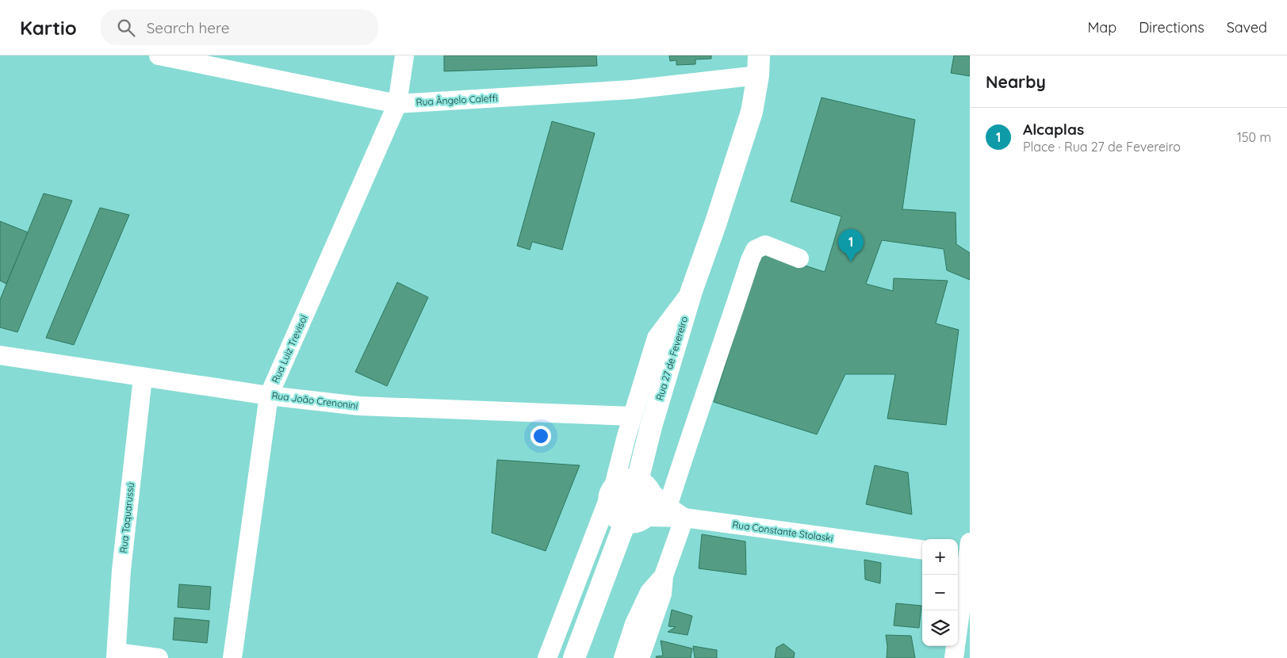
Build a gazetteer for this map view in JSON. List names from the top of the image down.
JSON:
{
  "streets": {
    "main road": ["Rua 27 de Fevereiro"],
    "street": [
      "Rua Ângelo Caleffi",
      "Rua Luiz Trevisol",
      "Rua João Crenonini",
      "Rua Taquarussú",
      "Rua Constante Stolaski"
    ]
  },
  "crossings": [
    ["Rua Ângelo Caleffi", "Rua Luiz Trevisol"],
    ["Rua Ângelo Caleffi", "Rua 27 de Fevereiro"],
    ["Rua Luiz Trevisol", "Rua João Crenonini"],
    ["Rua 27 de Fevereiro", "Rua Constante Stolaski"],
    ["Rua João Crenonini", "Rua Taquarussú"]
  ],
  "page": {
    "header": "Kartio",
    "search": "Search here",
    "nav": ["Map", "Directions", "Saved"],
    "heading": "Nearby",
    "list": [
      {
        "mark": "1",
        "name": "Alcaplas",
        "note": "Place · Rua 27 de Fevereiro",
        "value": "150 m"
      }
    ],
    "pins": "1",
    "map_buttons": ["+", "−"]
  }
}
